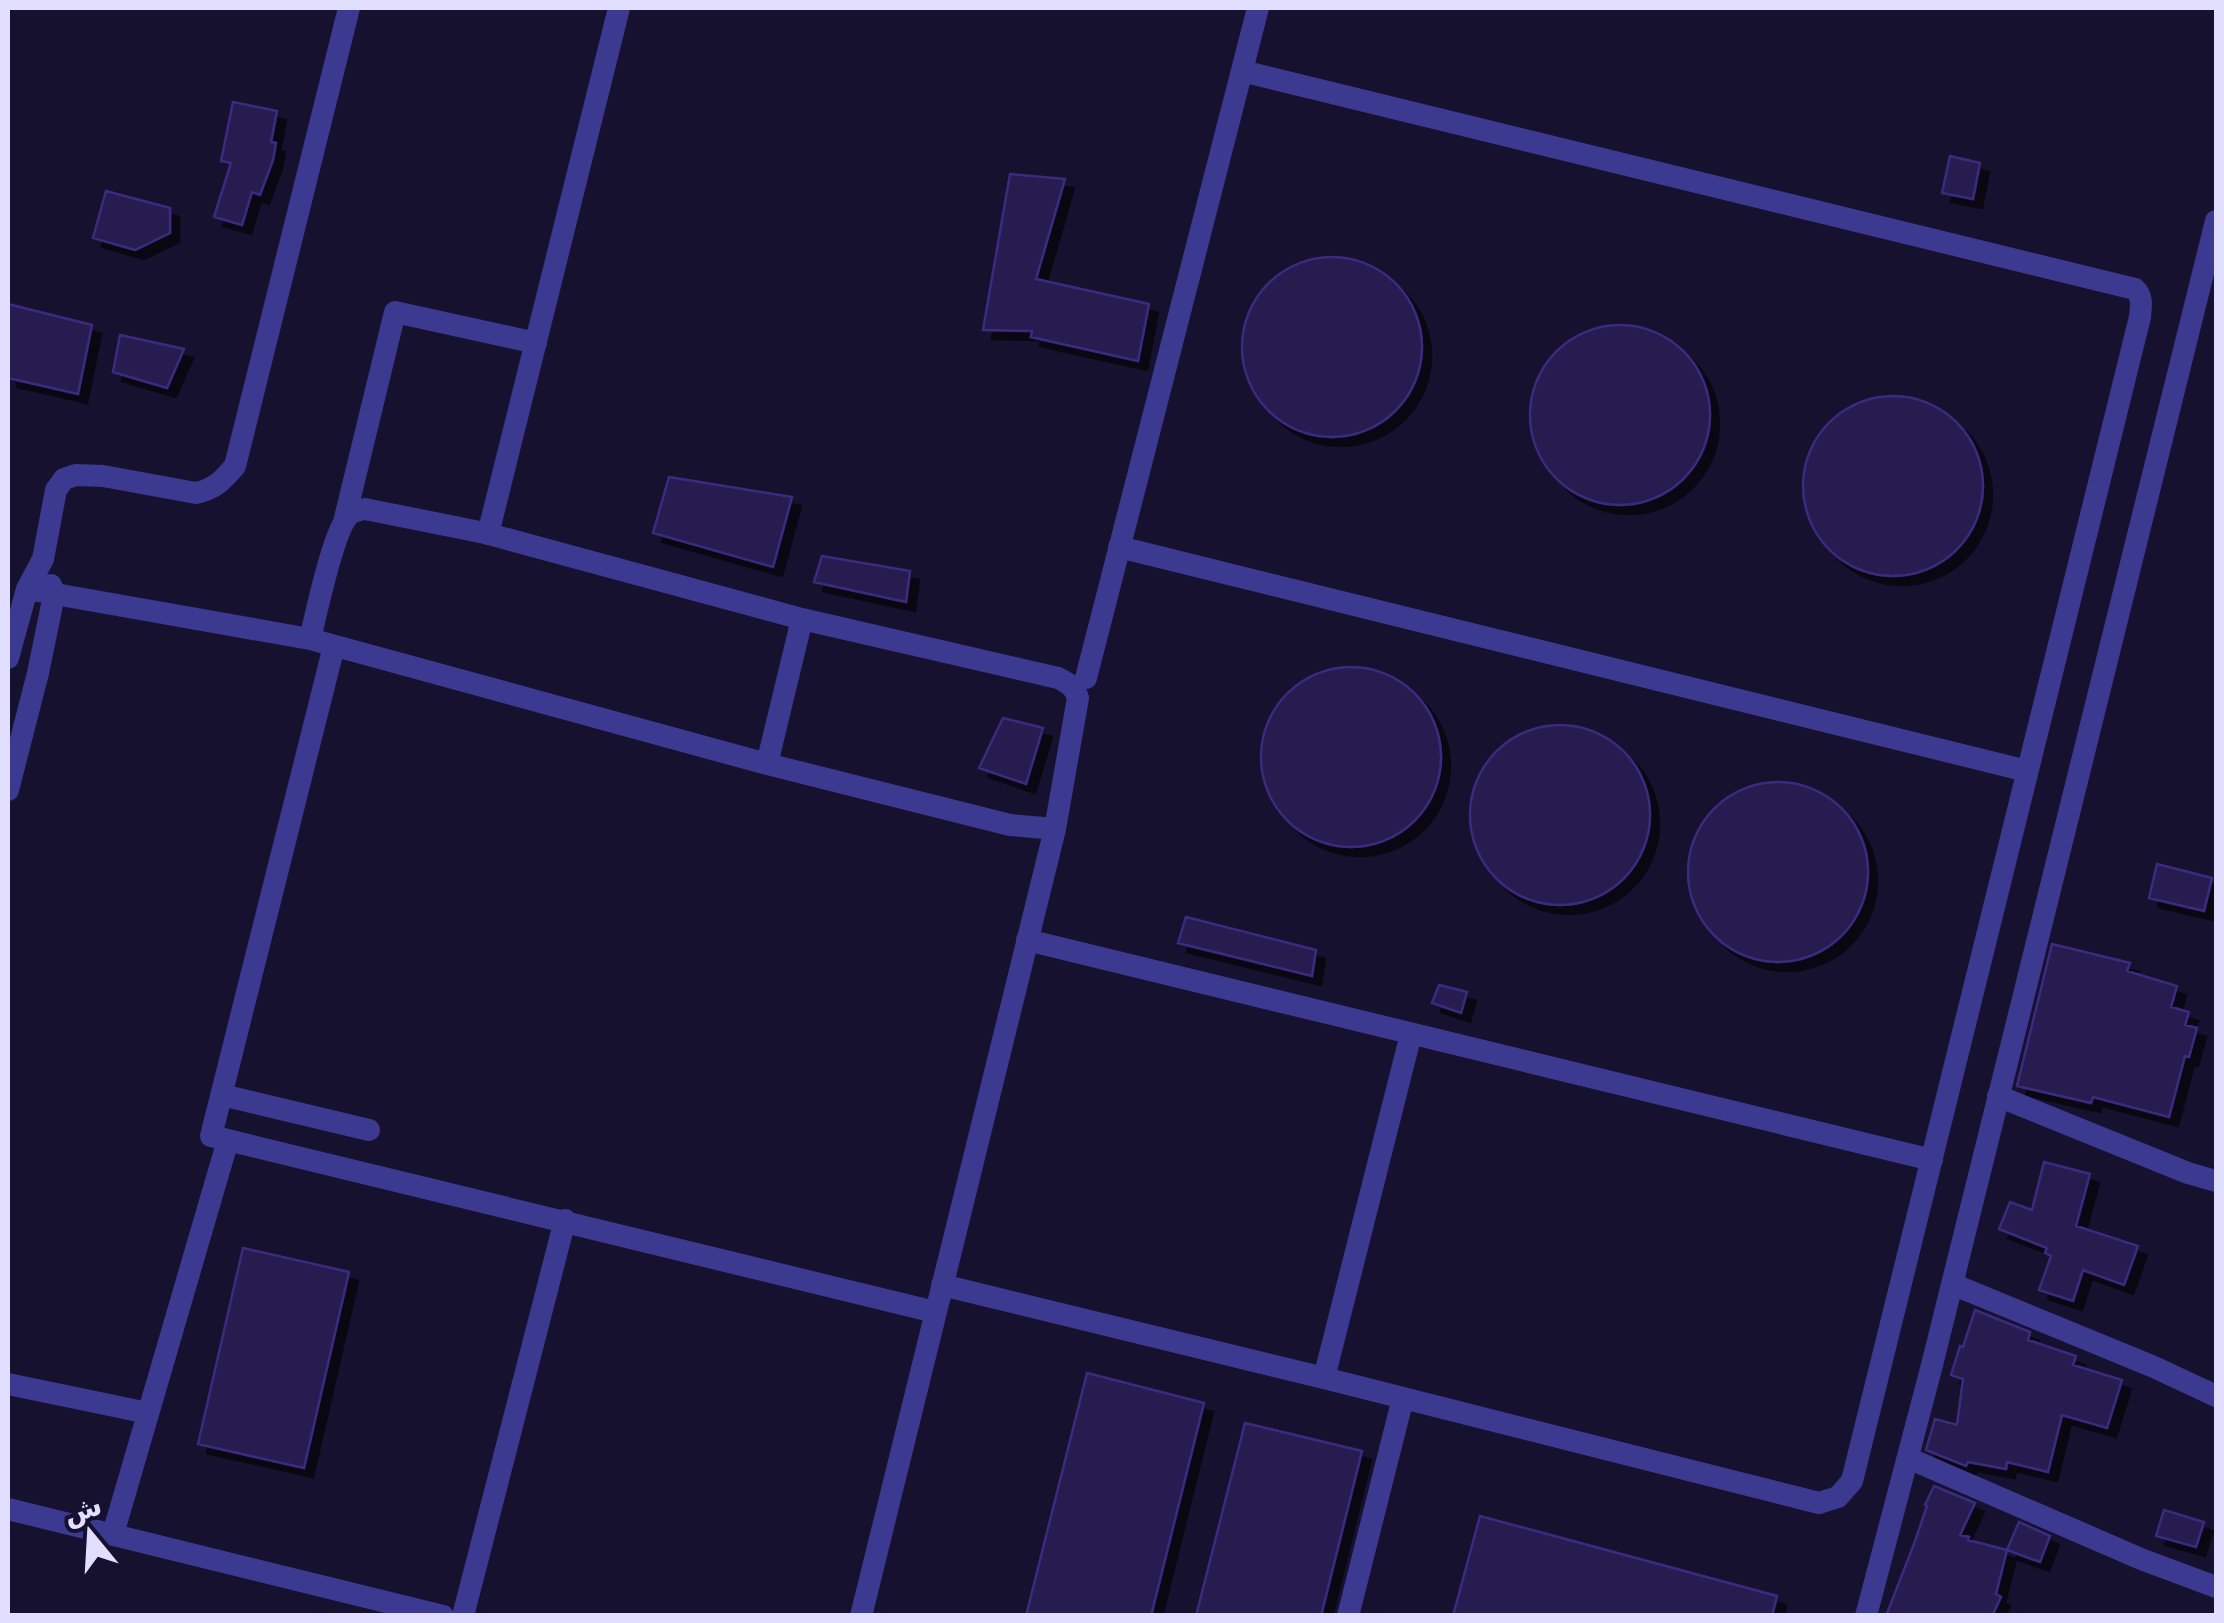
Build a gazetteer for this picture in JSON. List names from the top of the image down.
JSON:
{
  "north": "top"
}
